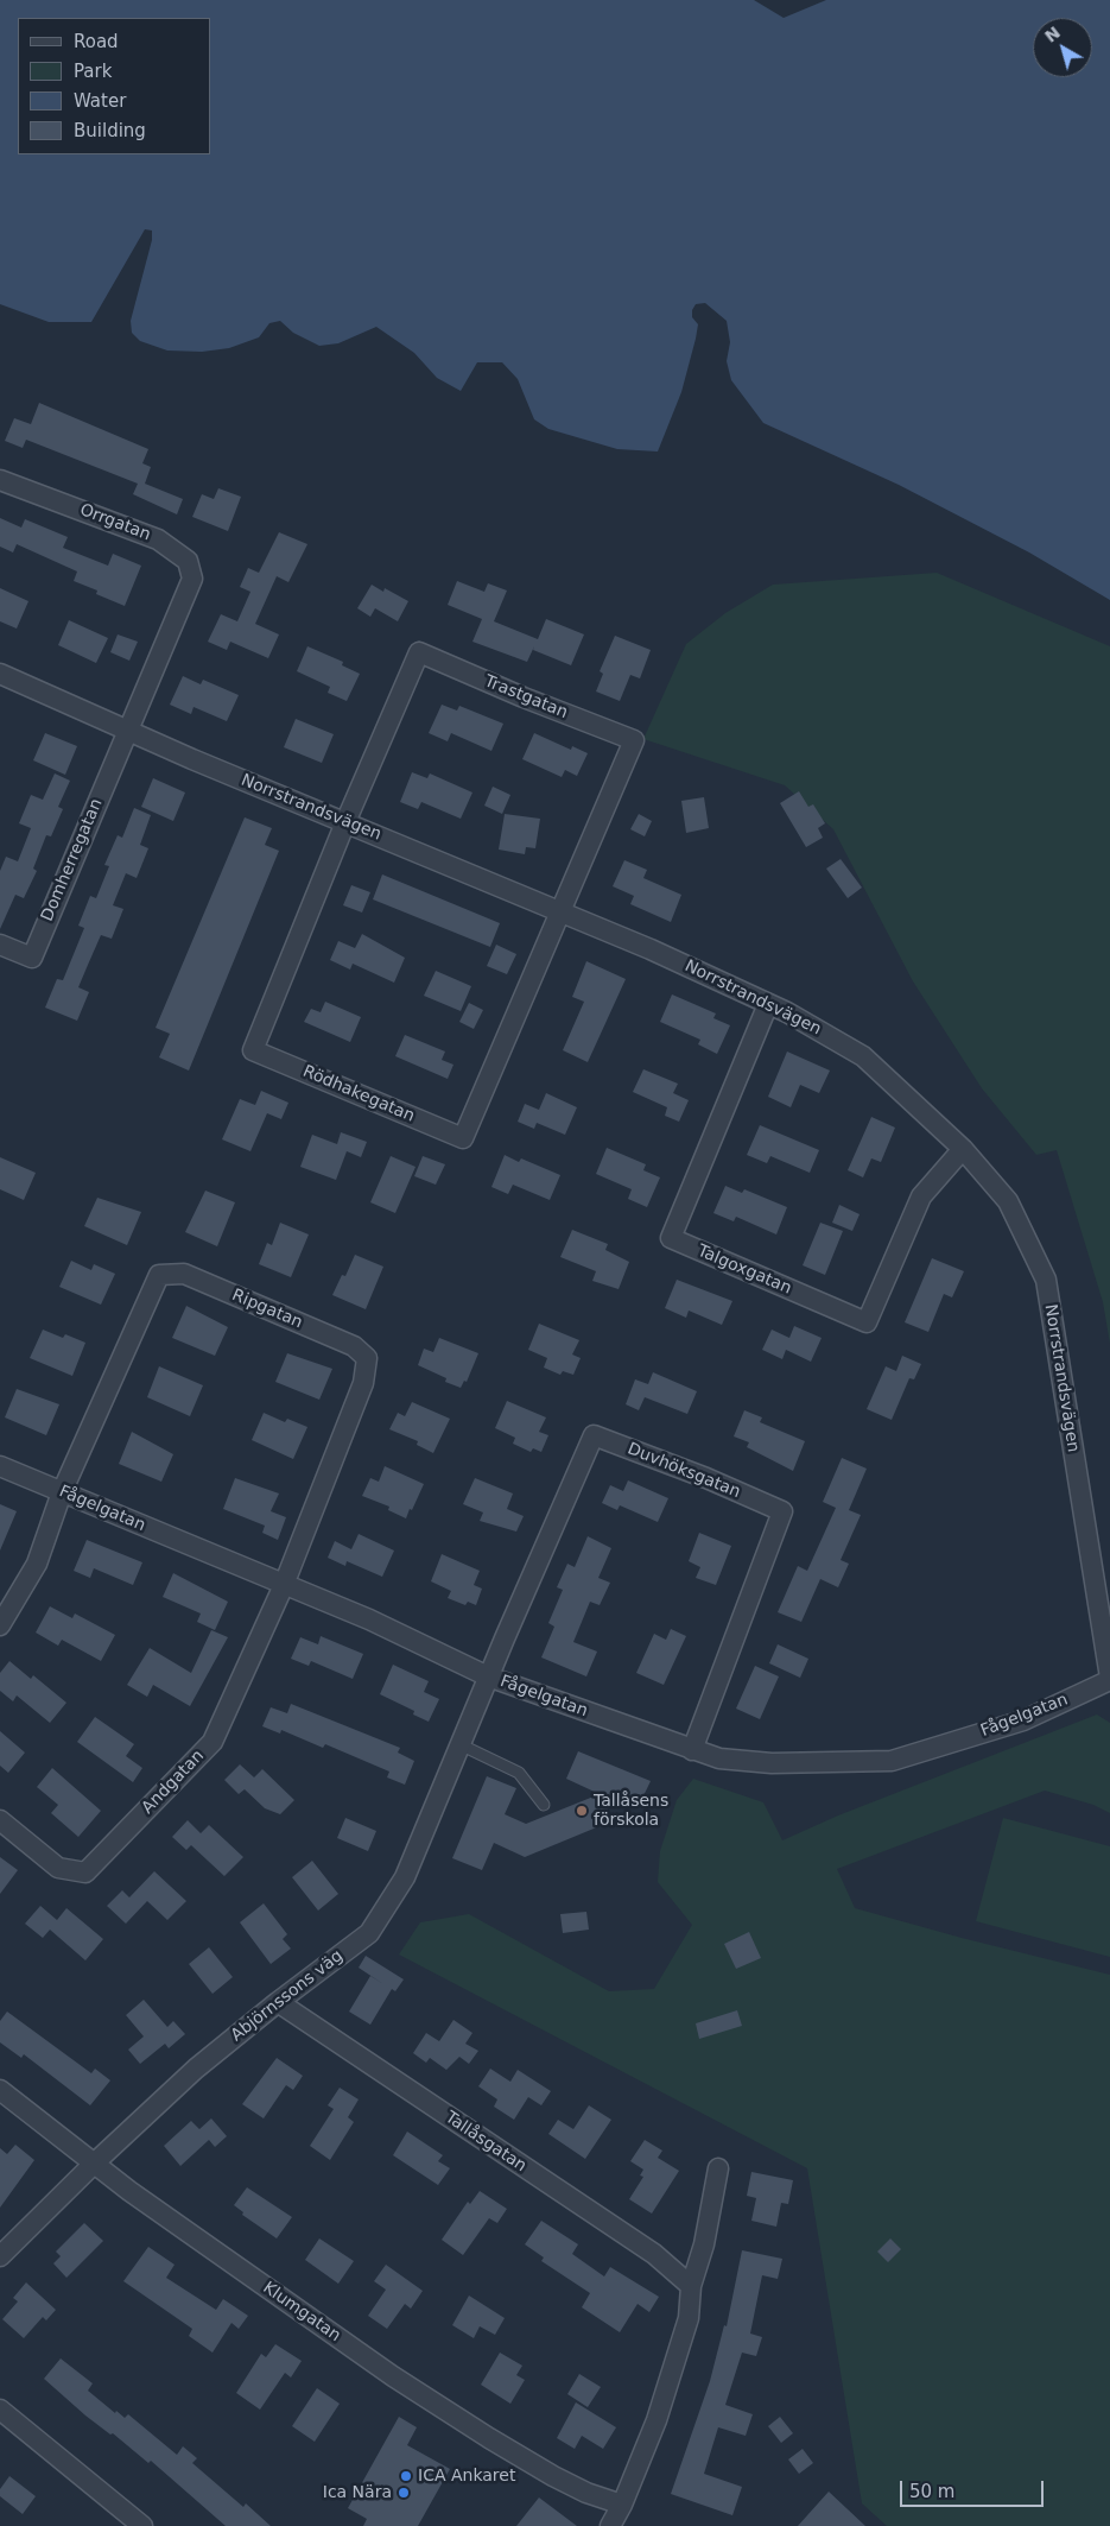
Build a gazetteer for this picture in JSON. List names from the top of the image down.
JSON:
{
  "streets": {
    "street": [
      "Orrgatan",
      "Trastgatan",
      "Norrstrandsvägen",
      "Domherregatan",
      "Rödhakegatan",
      "Talgoxgatan",
      "Ripgatan",
      "Duvhöksgatan",
      "Fågelgatan",
      "Andgatan",
      "Abjörnssons väg",
      "Tallåsgatan",
      "Klumgatan"
    ]
  },
  "crossings": [
    ["Orrgatan", "Norrstrandsvägen"],
    ["Orrgatan", "Domherregatan"],
    ["Trastgatan", "Norrstrandsvägen"],
    ["Trastgatan", "Rödhakegatan"],
    ["Norrstrandsvägen", "Domherregatan"],
    ["Norrstrandsvägen", "Rödhakegatan"],
    ["Norrstrandsvägen", "Talgoxgatan"],
    ["Norrstrandsvägen", "Fågelgatan"],
    ["Ripgatan", "Fågelgatan"],
    ["Ripgatan", "Andgatan"],
    ["Duvhöksgatan", "Fågelgatan"],
    ["Duvhöksgatan", "Abjörnssons väg"],
    ["Fågelgatan", "Andgatan"],
    ["Fågelgatan", "Abjörnssons väg"],
    ["Abjörnssons väg", "Tallåsgatan"],
    ["Abjörnssons väg", "Klumgatan"]
  ],
  "places": ["Tallåsens förskola", "ICA Ankaret", "Ica Nära"],
  "legend": [
    "Road",
    "Park",
    "Water",
    "Building"
  ],
  "scale_bar": "50 m",
  "north": "top left"
}
